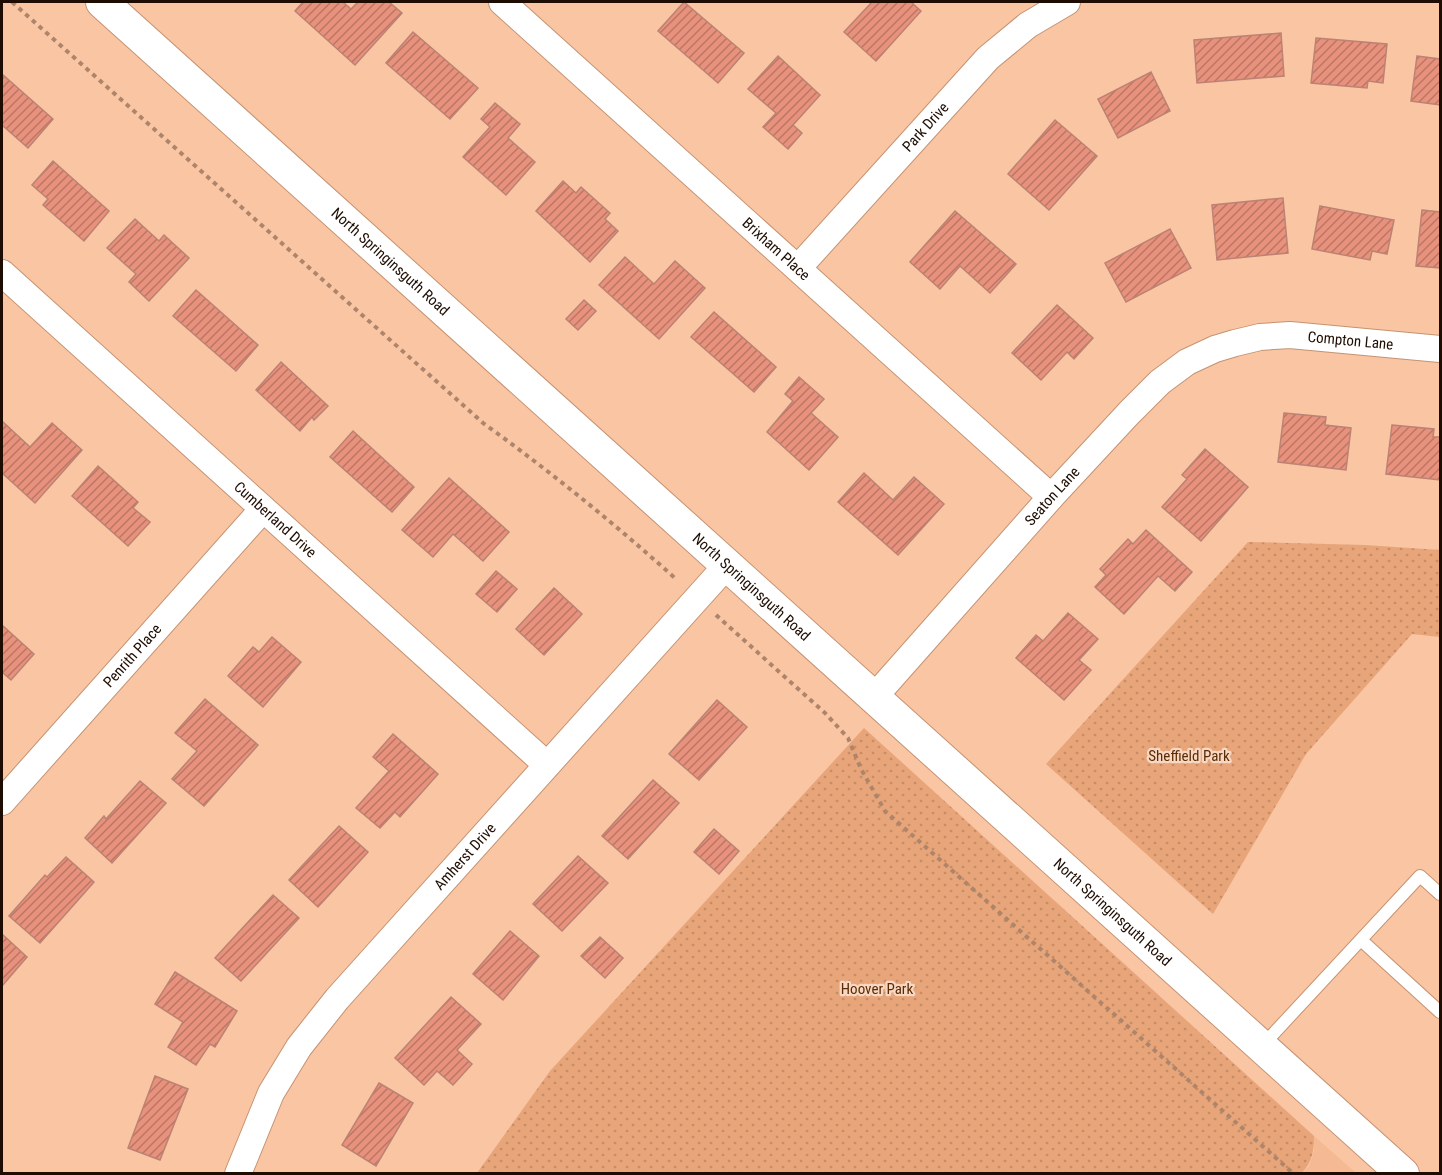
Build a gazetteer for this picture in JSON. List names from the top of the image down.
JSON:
{
  "streets": {
    "street": [
      "Park Drive",
      "Brixham Place",
      "North Springinsguth Road",
      "Compton Lane",
      "Seaton Lane",
      "Cumberland Drive",
      "Penrith Place",
      "Amherst Drive"
    ]
  },
  "crossings": [
    ["Park Drive", "Brixham Place"],
    ["Brixham Place", "Seaton Lane"],
    ["North Springinsguth Road", "Seaton Lane"],
    ["North Springinsguth Road", "Amherst Drive"],
    ["Compton Lane", "Seaton Lane"],
    ["Cumberland Drive", "Penrith Place"],
    ["Cumberland Drive", "Amherst Drive"]
  ],
  "parks": ["Sheffield Park", "Hoover Park"]
}
